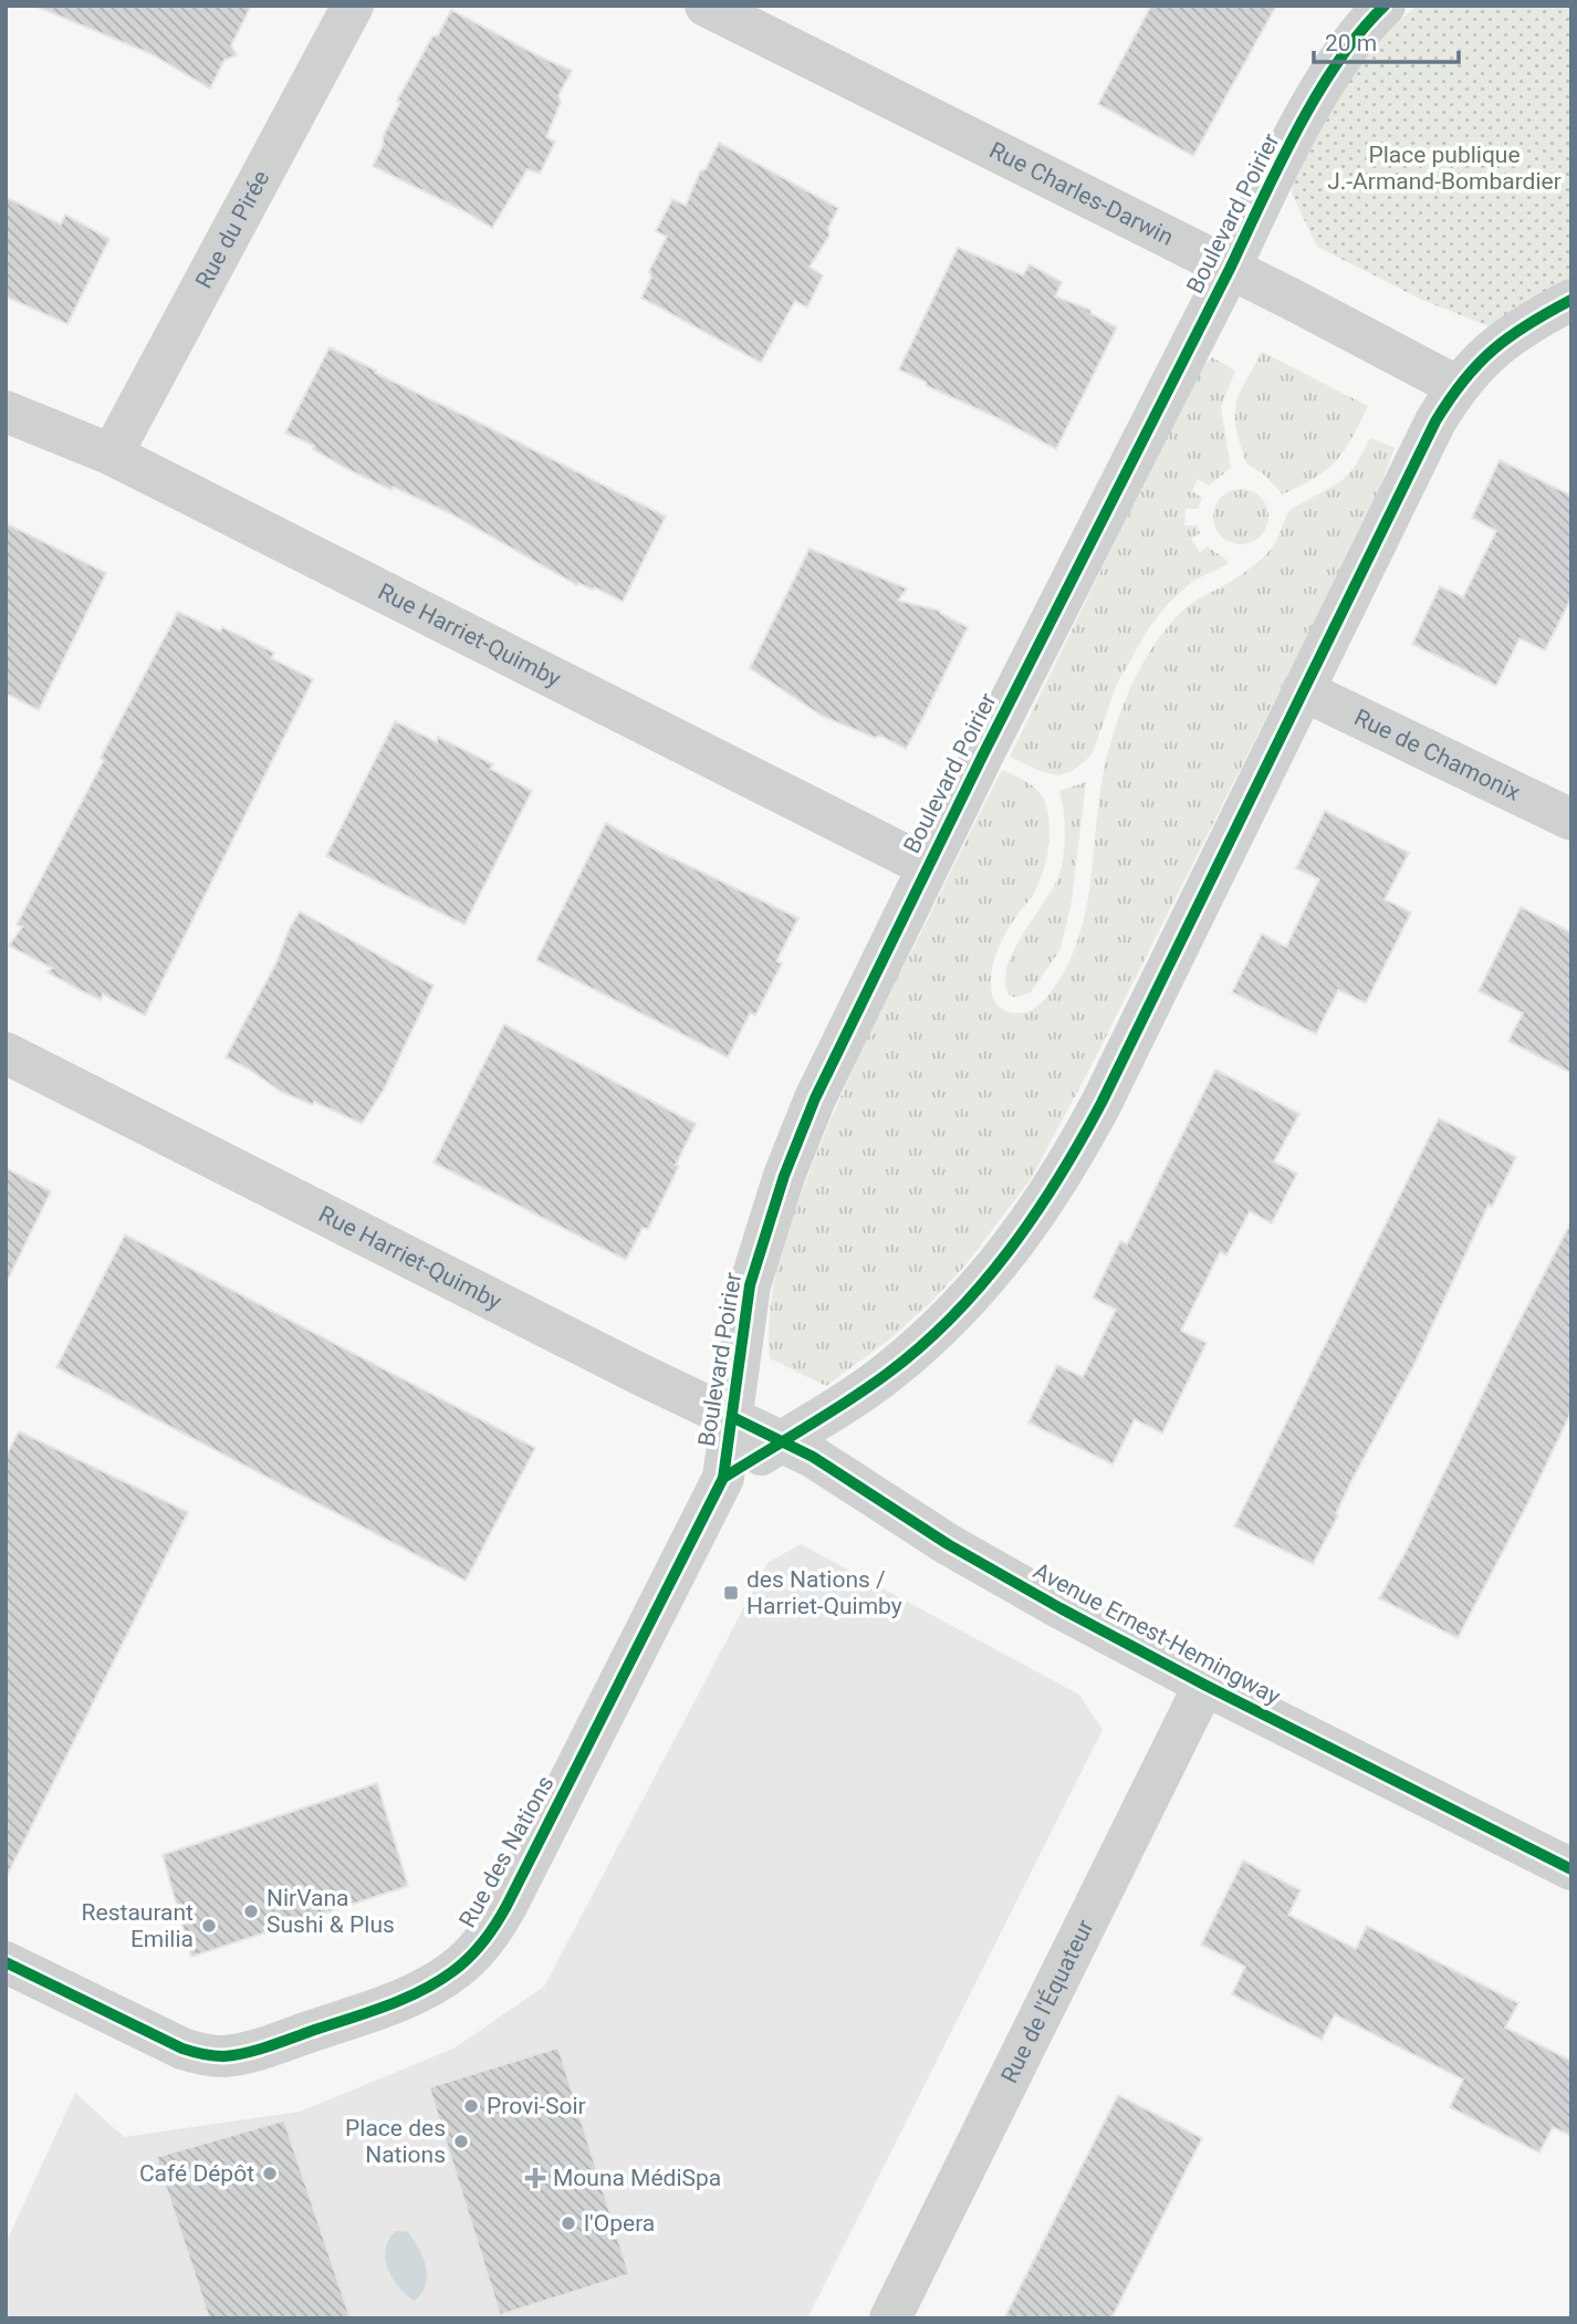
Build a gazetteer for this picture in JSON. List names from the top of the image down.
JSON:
{
  "streets": {
    "street": [
      "Rue Charles-Darwin",
      "Boulevard Poirier",
      "Rue du Pirée",
      "Rue Harriet-Quimby",
      "Rue de Chamonix",
      "Avenue Ernest-Hemingway",
      "Rue des Nations",
      "Rue de l'Équateur"
    ]
  },
  "crossings": [
    ["Rue Charles-Darwin", "Boulevard Poirier"],
    ["Boulevard Poirier", "Rue Harriet-Quimby"],
    ["Boulevard Poirier", "Rue de Chamonix"],
    ["Boulevard Poirier", "Avenue Ernest-Hemingway"],
    ["Boulevard Poirier", "Rue des Nations"],
    ["Rue du Pirée", "Rue Harriet-Quimby"],
    ["Rue Harriet-Quimby", "Avenue Ernest-Hemingway"],
    ["Avenue Ernest-Hemingway", "Rue de l'Équateur"]
  ],
  "parks": ["Place publique J.-Armand-Bombardier"],
  "places": {
    "transit": ["des Nations / Harriet-Quimby"],
    "other": [
      "NirVana Sushi & Plus",
      "Restaurant Emilia",
      "Provi-Soir",
      "Place des Nations",
      "Café Dépôt",
      "l'Opera"
    ],
    "health": ["Mouna MédiSpa"]
  },
  "scale_bar": "20 m"
}
